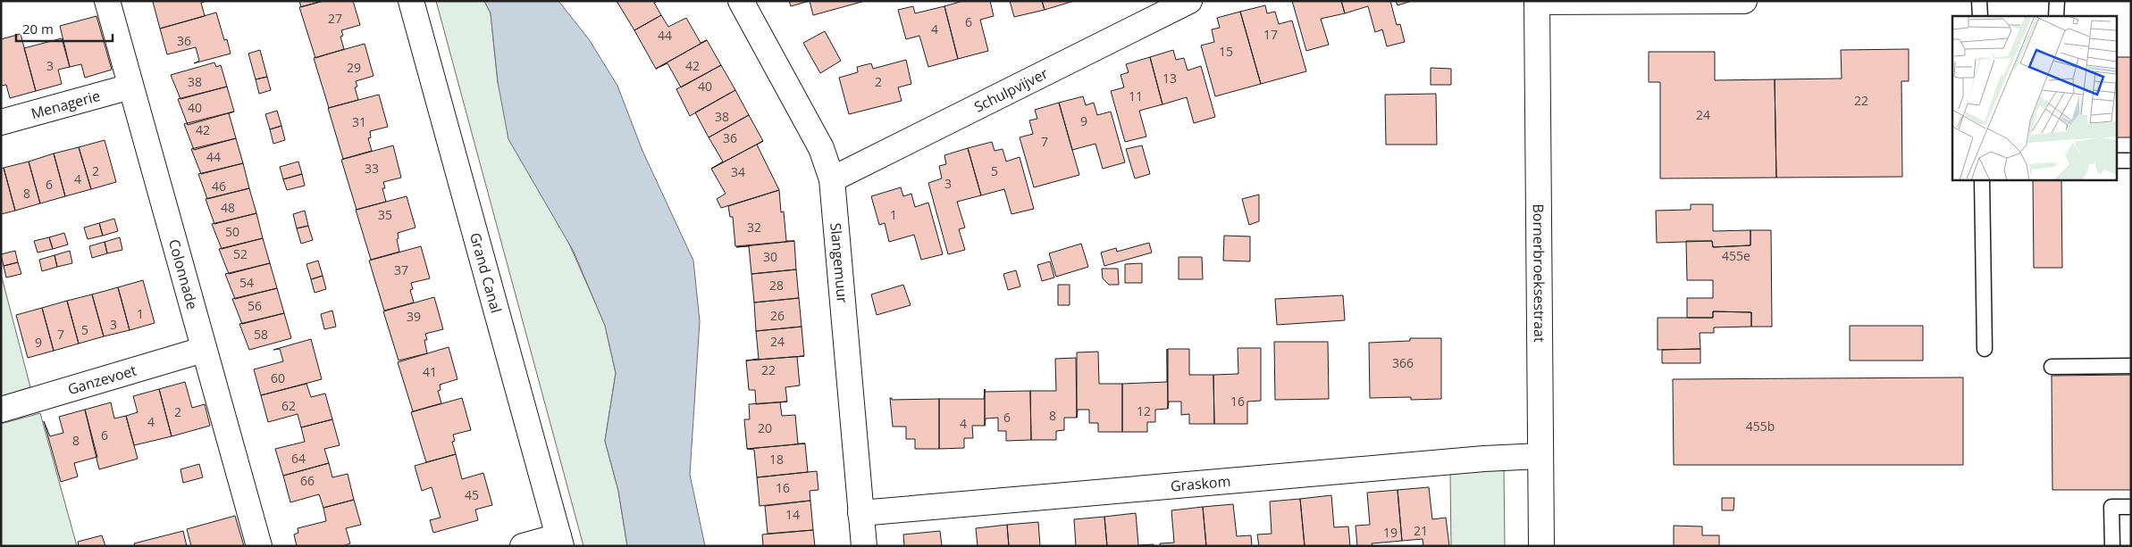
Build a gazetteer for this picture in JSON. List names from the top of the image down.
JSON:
{
  "streets": {
    "street": [
      "Schulpvijver",
      "Menagerie",
      "Slangemuur",
      "Colonnade",
      "Grand Canal",
      "Bornerbroeksestraat",
      "Ganzevoet",
      "Graskom"
    ]
  },
  "crossings": [
    ["Schulpvijver", "Slangemuur"],
    ["Menagerie", "Colonnade"],
    ["Slangemuur", "Graskom"],
    ["Colonnade", "Ganzevoet"],
    ["Bornerbroeksestraat", "Graskom"]
  ],
  "house_numbers": [
    "27",
    "6",
    "4",
    "17",
    "44",
    "36",
    "15",
    "3",
    "42",
    "29",
    "13",
    "38",
    "2",
    "40",
    "11",
    "22",
    "40",
    "24",
    "38",
    "9",
    "31",
    "42",
    "36",
    "7",
    "44",
    "33",
    "2",
    "5",
    "34",
    "4",
    "3",
    "6",
    "46",
    "8",
    "48",
    "35",
    "1",
    "32",
    "50",
    "52",
    "455e",
    "30",
    "37",
    "54",
    "28",
    "56",
    "1",
    "26",
    "39",
    "3",
    "5",
    "7",
    "58",
    "24",
    "9",
    "366",
    "22",
    "41",
    "60",
    "16",
    "62",
    "12",
    "2",
    "8",
    "6",
    "4",
    "4",
    "455b",
    "20",
    "6",
    "8",
    "64",
    "18",
    "66",
    "16",
    "45",
    "14",
    "21",
    "19"
  ],
  "scale_bar": "20 m"
}
